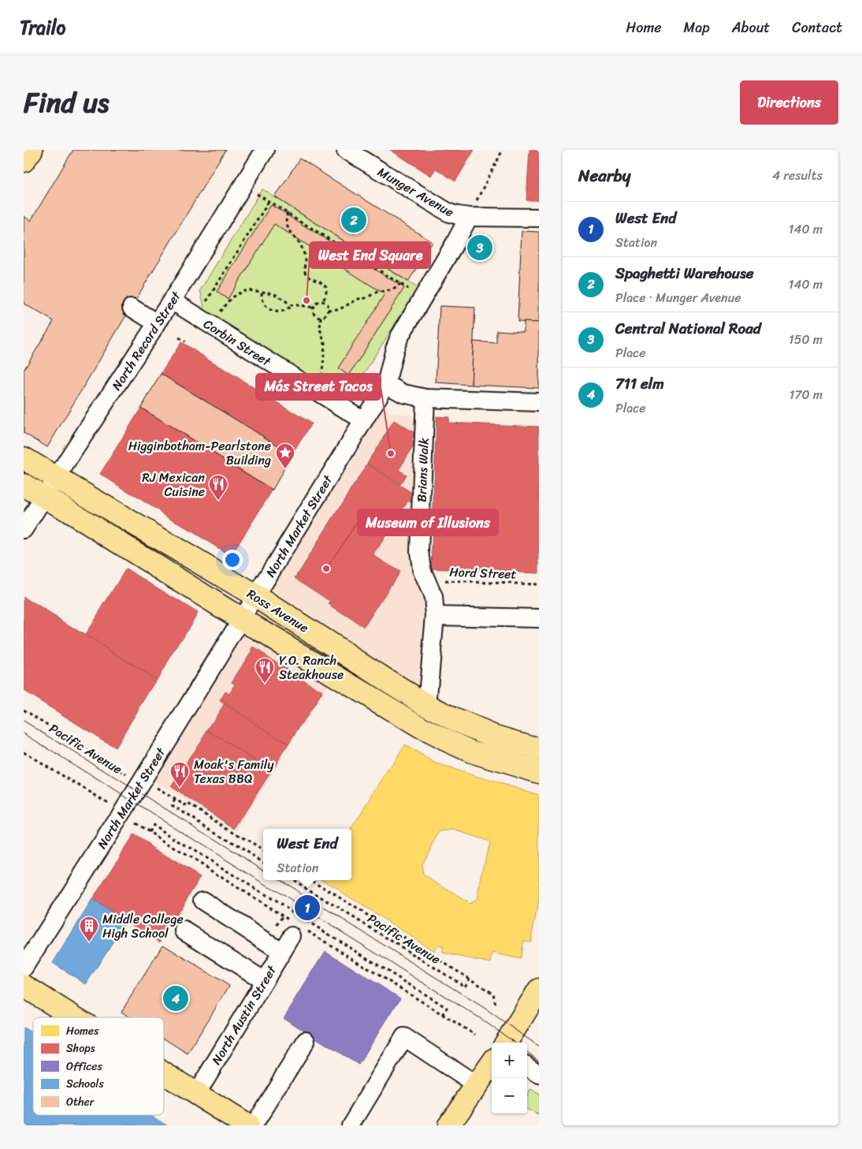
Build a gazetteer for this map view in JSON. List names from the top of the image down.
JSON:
{
  "streets": {
    "main road": ["Ross Avenue"],
    "street": [
      "Munger Avenue",
      "North Record Street",
      "Corbin Street",
      "Brians Walk",
      "North Market Street",
      "North Austin Street"
    ],
    "path": ["Hord Street", "Pacific Avenue"]
  },
  "crossings": [
    ["Munger Avenue", "North Market Street"],
    ["North Record Street", "Corbin Street"],
    ["North Record Street", "Ross Avenue"],
    ["Corbin Street", "North Market Street"],
    ["Brians Walk", "Hord Street"],
    ["Brians Walk", "Ross Avenue"],
    ["North Market Street", "Ross Avenue"]
  ],
  "places": {
    "other": ["West End Square", "Más Street Tacos", "Museum of Illusions"],
    "place": ["Higginbotham-Pearlstone Building"],
    "restaurant": ["RJ Mexican Cuisine", "Y.O. Ranch Steakhouse", "Moak's Family Texas BBQ"],
    "building": ["Middle College High School"]
  },
  "legend": [
    "Homes",
    "Shops",
    "Offices",
    "Schools",
    "Other"
  ],
  "page": {
    "header": "Trailo",
    "nav": [
      "Home",
      "Map",
      "About",
      "Contact"
    ],
    "title": "Find us",
    "buttons": "Directions",
    "heading": ["Nearby", "4 results"],
    "list": [
      {
        "mark": "1",
        "name": "West End",
        "note": "Station",
        "value": "140 m"
      },
      {
        "mark": "2",
        "name": "Spaghetti Warehouse",
        "note": "Place · Munger Avenue",
        "value": "140 m"
      },
      {
        "mark": "3",
        "name": "Central National Road",
        "note": "Place",
        "value": "150 m"
      },
      {
        "mark": "4",
        "name": "711 elm",
        "note": "Place",
        "value": "170 m"
      }
    ],
    "pins": [
      "2",
      "3",
      "1",
      "4"
    ],
    "popup": ["West End", "Station"],
    "map_buttons": ["+", "−"]
  }
}
